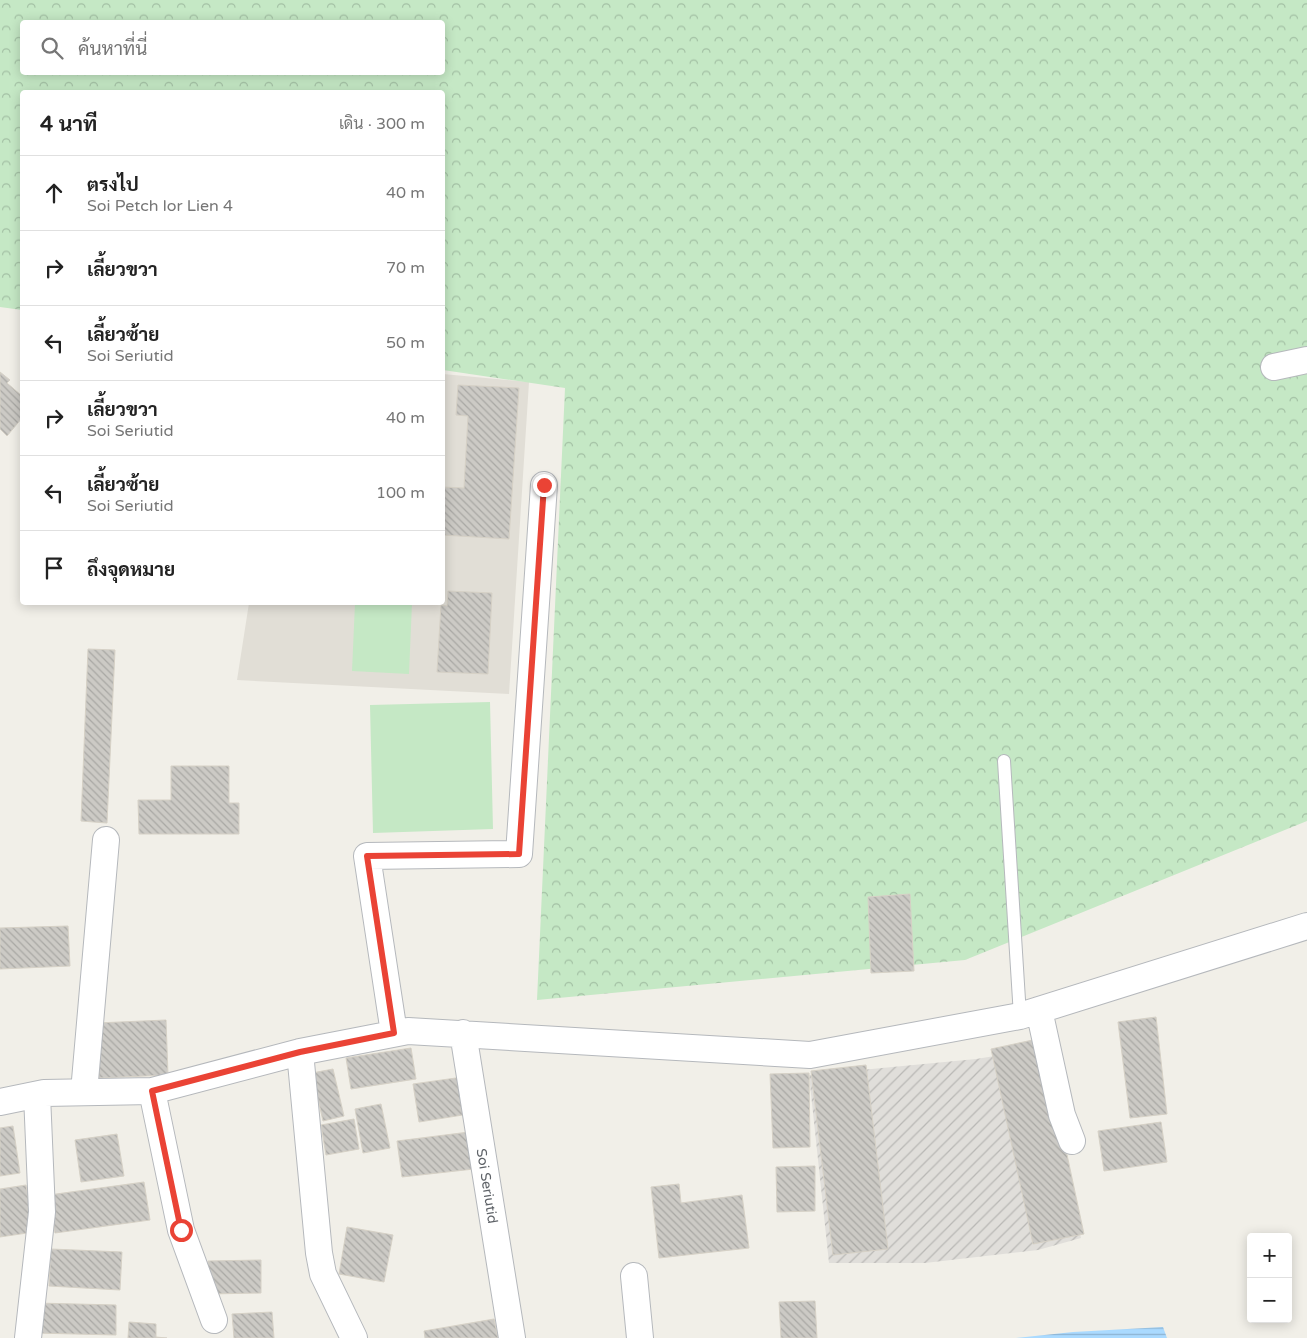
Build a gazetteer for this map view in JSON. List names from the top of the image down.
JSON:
{
  "streets": {
    "street": ["Soi Seriutid"]
  },
  "page": {
    "search": "ค้นหาที่นี่",
    "heading": ["4 นาที", "เดิน · 300 m"],
    "list": [
      ["ตรงไป", "Soi Petch lor Lien 4", "40 m"],
      ["เลี้ยวขวา", "70 m"],
      ["เลี้ยวซ้าย", "Soi Seriutid", "50 m"],
      ["เลี้ยวขวา", "Soi Seriutid", "40 m"],
      ["เลี้ยวซ้าย", "Soi Seriutid", "100 m"],
      "ถึงจุดหมาย"
    ],
    "map_buttons": ["+", "−"]
  }
}
